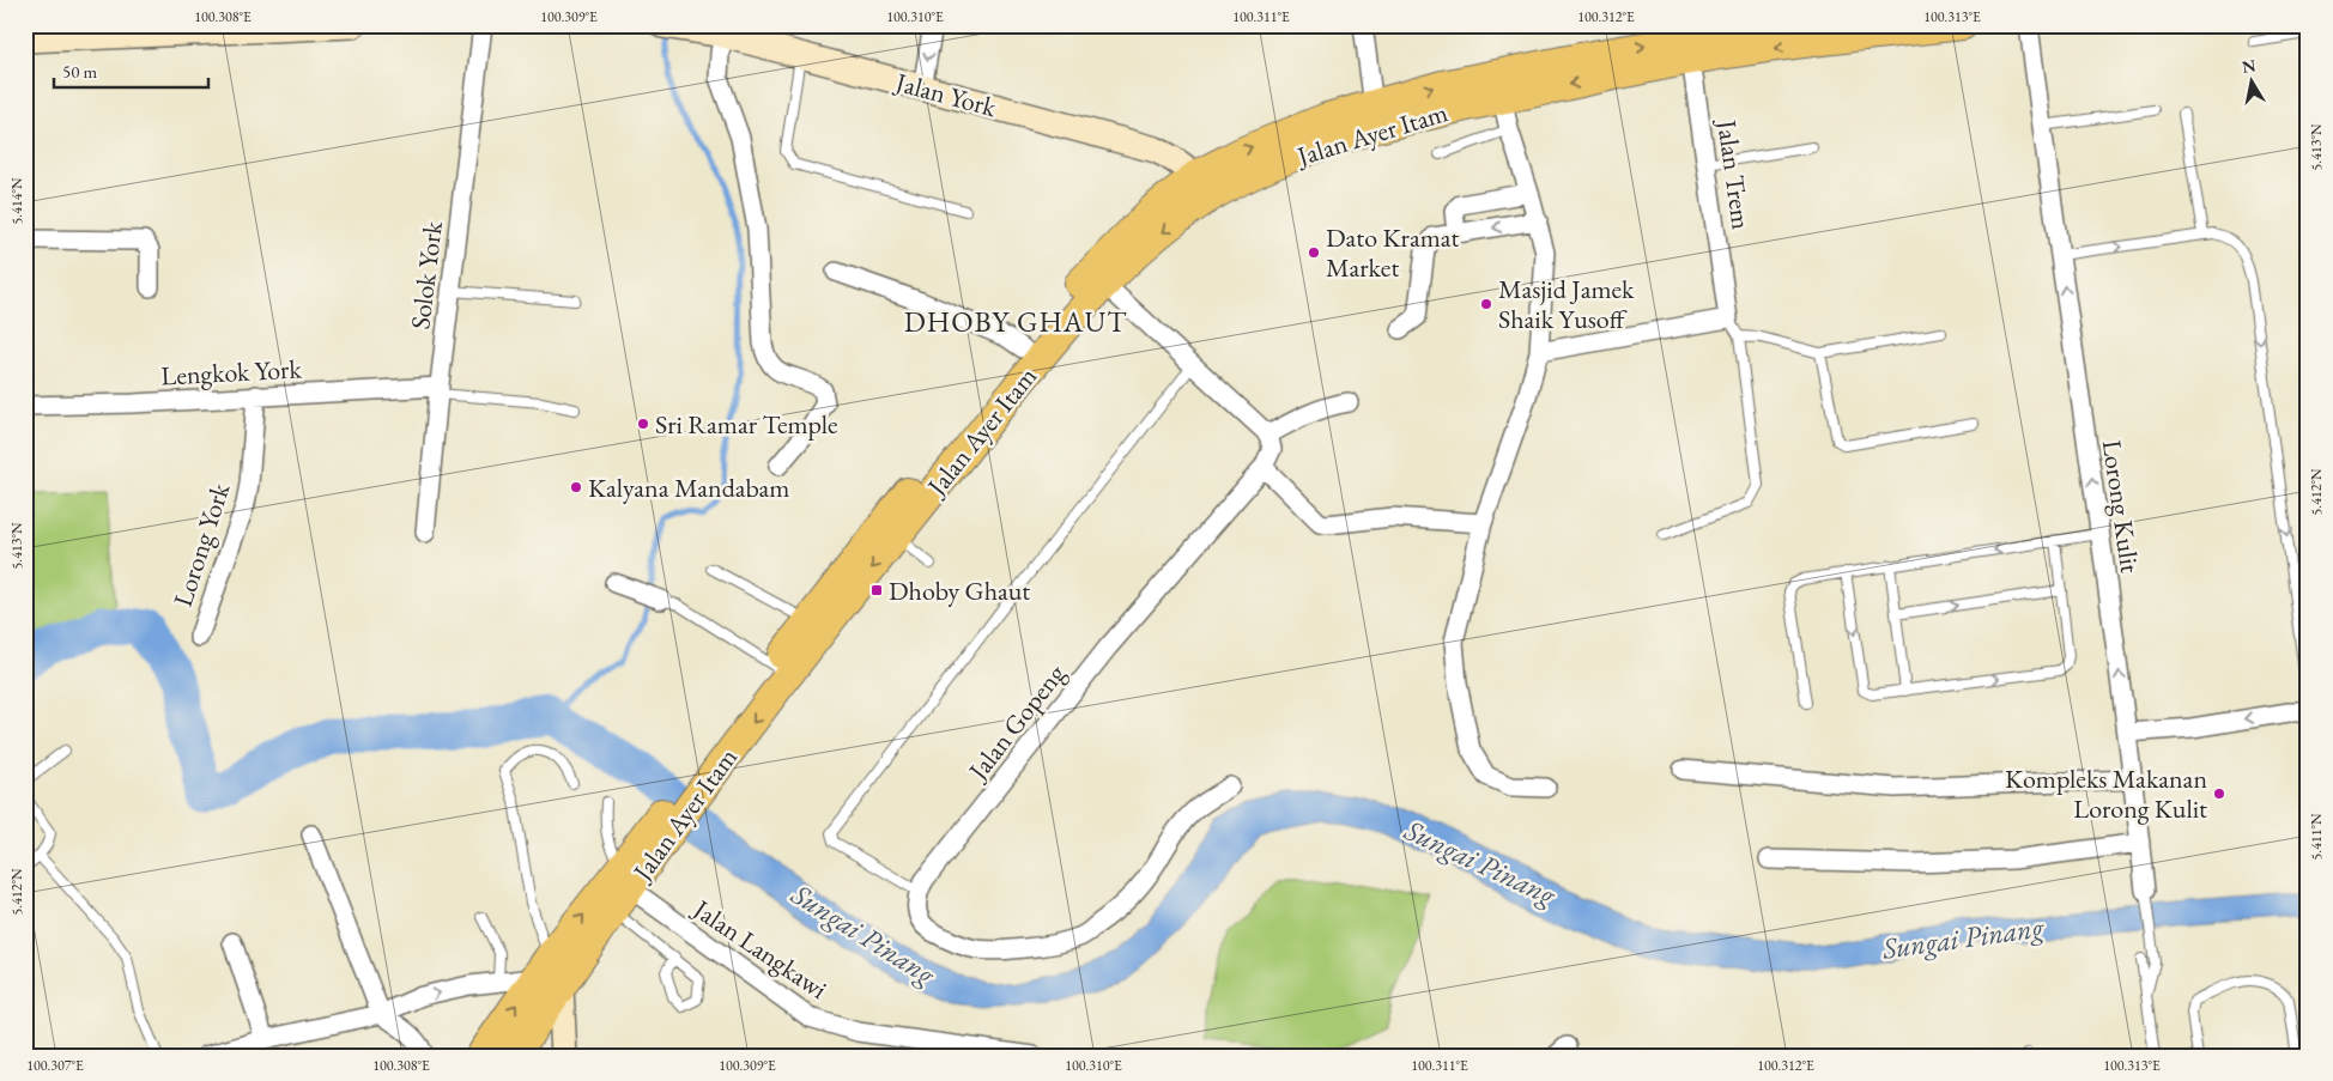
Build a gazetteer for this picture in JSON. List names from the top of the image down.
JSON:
{
  "streets": {
    "main road": ["Jalan Ayer Itam"],
    "street": [
      "Jalan York",
      "Jalan Trem",
      "Solok York",
      "Lengkok York",
      "Lorong Kulit",
      "Lorong York",
      "Jalan Gopeng",
      "Jalan Langkawi"
    ]
  },
  "crossings": [
    ["Jalan York", "Jalan Ayer Itam"],
    ["Jalan Ayer Itam", "Jalan Trem"],
    ["Jalan Ayer Itam", "Jalan Langkawi"],
    ["Solok York", "Lengkok York"],
    ["Lengkok York", "Lorong York"]
  ],
  "one_way": ["Lorong Kulit"],
  "districts": ["DHOBY GHAUT"],
  "water": ["Sungai Pinang"],
  "places": {
    "other": [
      "Dato Kramat Market",
      "Masjid Jamek Shaik Yusoff",
      "Sri Ramar Temple",
      "Kalyana Mandabam",
      "Kompleks Makanan Lorong Kulit"
    ],
    "transit": ["Dhoby Ghaut"]
  },
  "scale_bar": "50 m",
  "north": "top",
  "coordinates": [
    "100.308°E",
    "100.309°E",
    "100.310°E",
    "100.311°E",
    "100.312°E",
    "100.313°E",
    "5.413°N",
    "5.414°N",
    "5.412°N",
    "5.411°N",
    "100.307°E"
  ]
}
